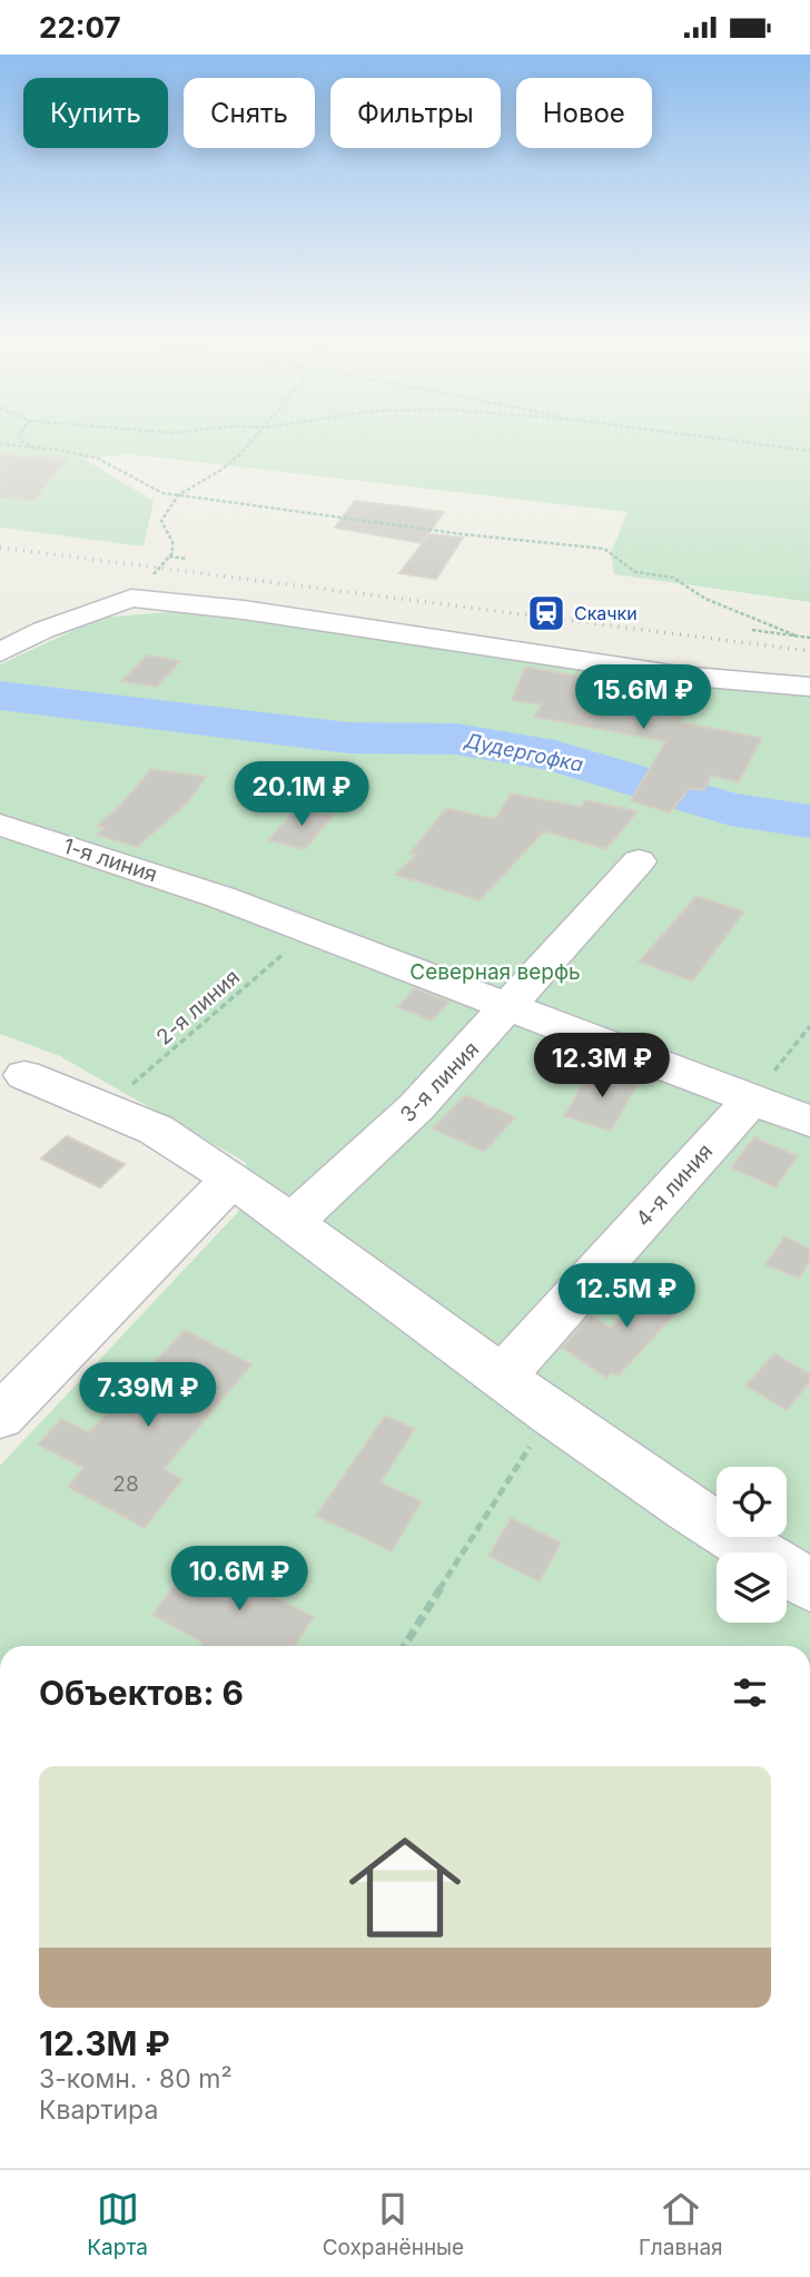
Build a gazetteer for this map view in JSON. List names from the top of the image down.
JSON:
{
  "streets": {
    "street": ["1-я линия", "3-я линия", "4-я линия"],
    "path": ["2-я линия"]
  },
  "crossings": [
    ["1-я линия", "2-я линия"],
    ["1-я линия", "3-я линия"],
    ["1-я линия", "4-я линия"]
  ],
  "water": ["Дудергофка"],
  "parks": ["Северная верфь"],
  "places": {
    "station": ["Скачки"]
  },
  "house_numbers": ["28"],
  "page": {
    "status": "22:07",
    "chip": [
      "Купить",
      "Снять",
      "Фильтры",
      "Новое"
    ],
    "price": [
      "15.6M ₽",
      "20.1M ₽",
      "12.3M ₽",
      "12.5M ₽",
      "7.39M ₽",
      "10.6M ₽"
    ],
    "heading": "Объектов: 6",
    "list": [
      {
        "name": "12.3M ₽",
        "note": "3-комн. · 80 m² · Квартира"
      }
    ],
    "tabs": ["Карта", "Сохранённые", "Главная"]
  }
}
